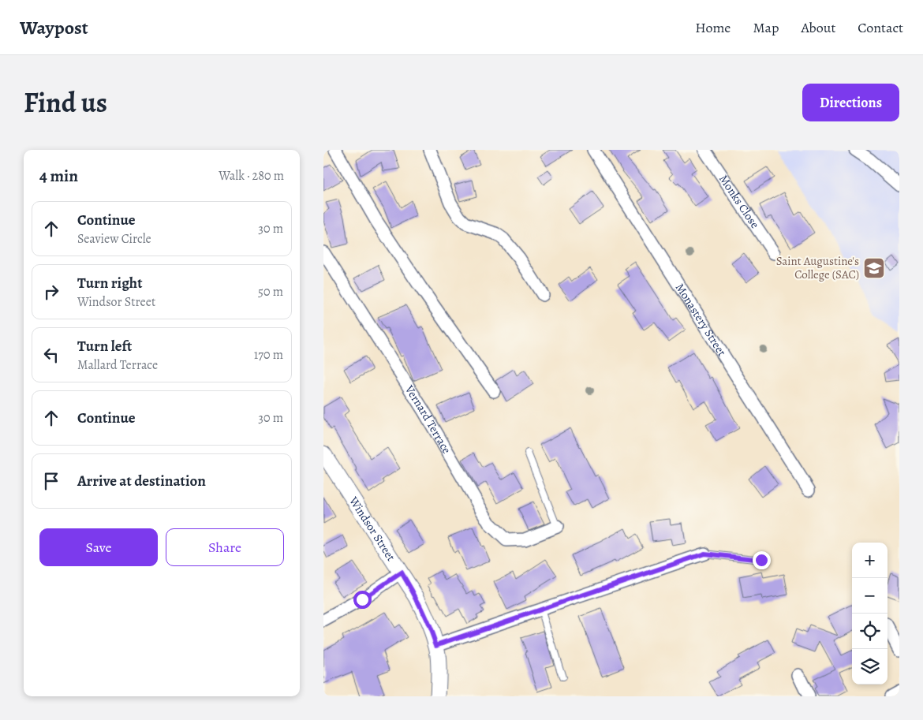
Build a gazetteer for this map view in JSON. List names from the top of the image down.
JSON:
{
  "streets": {
    "street": [
      "Monks Close",
      "Monastery Street",
      "Vernard Terrace",
      "Windsor Street"
    ]
  },
  "places": {
    "school or university": ["Saint Augustine's College (SAC)"]
  },
  "page": {
    "header": "Waypost",
    "nav": [
      "Home",
      "Map",
      "About",
      "Contact"
    ],
    "title": "Find us",
    "buttons": [
      "Directions",
      ["Save", "Share"]
    ],
    "heading": ["4 min", "Walk · 280 m"],
    "list": [
      ["Continue", "Seaview Circle", "30 m"],
      ["Turn right", "Windsor Street", "50 m"],
      ["Turn left", "Mallard Terrace", "170 m"],
      ["Continue", "30 m"],
      "Arrive at destination"
    ],
    "map_buttons": ["+", "−"]
  }
}
